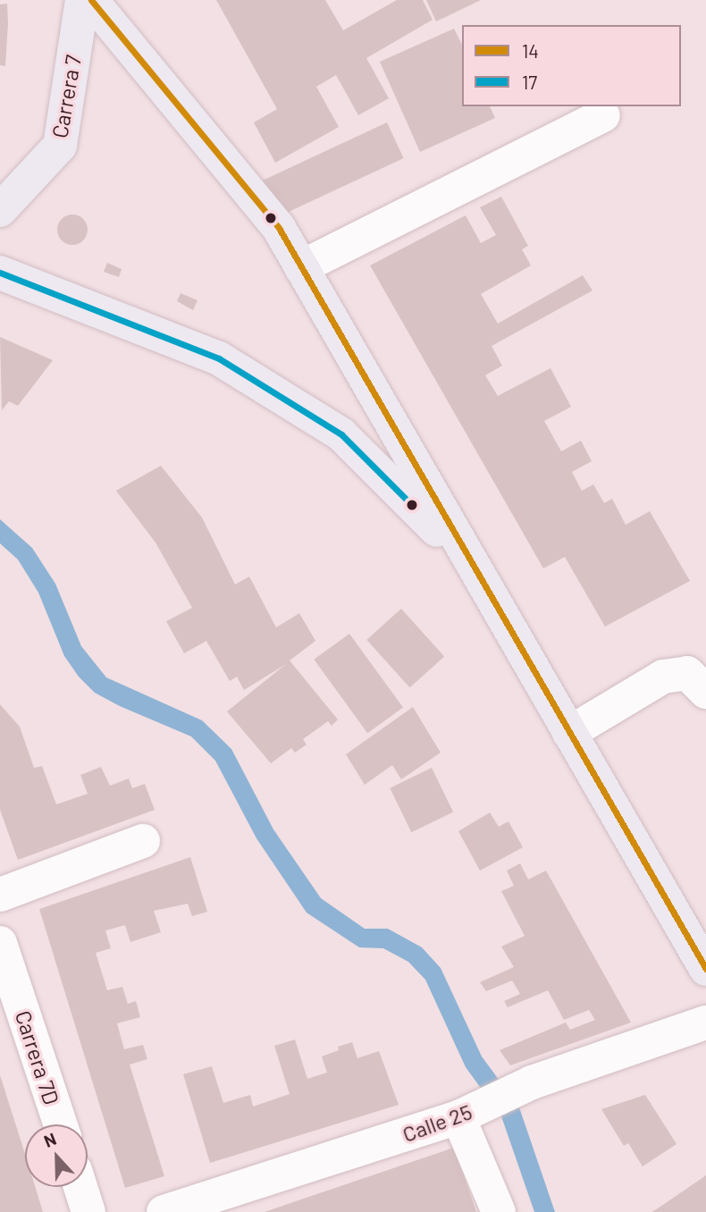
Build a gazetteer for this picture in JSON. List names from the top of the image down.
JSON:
{
  "streets": {
    "main road": ["Carrera 7"],
    "street": ["Carrera 7D", "Calle 25"]
  },
  "lines": ["transit line 14", "transit line 17"],
  "legend": ["14", "17"],
  "north": "top"
}
